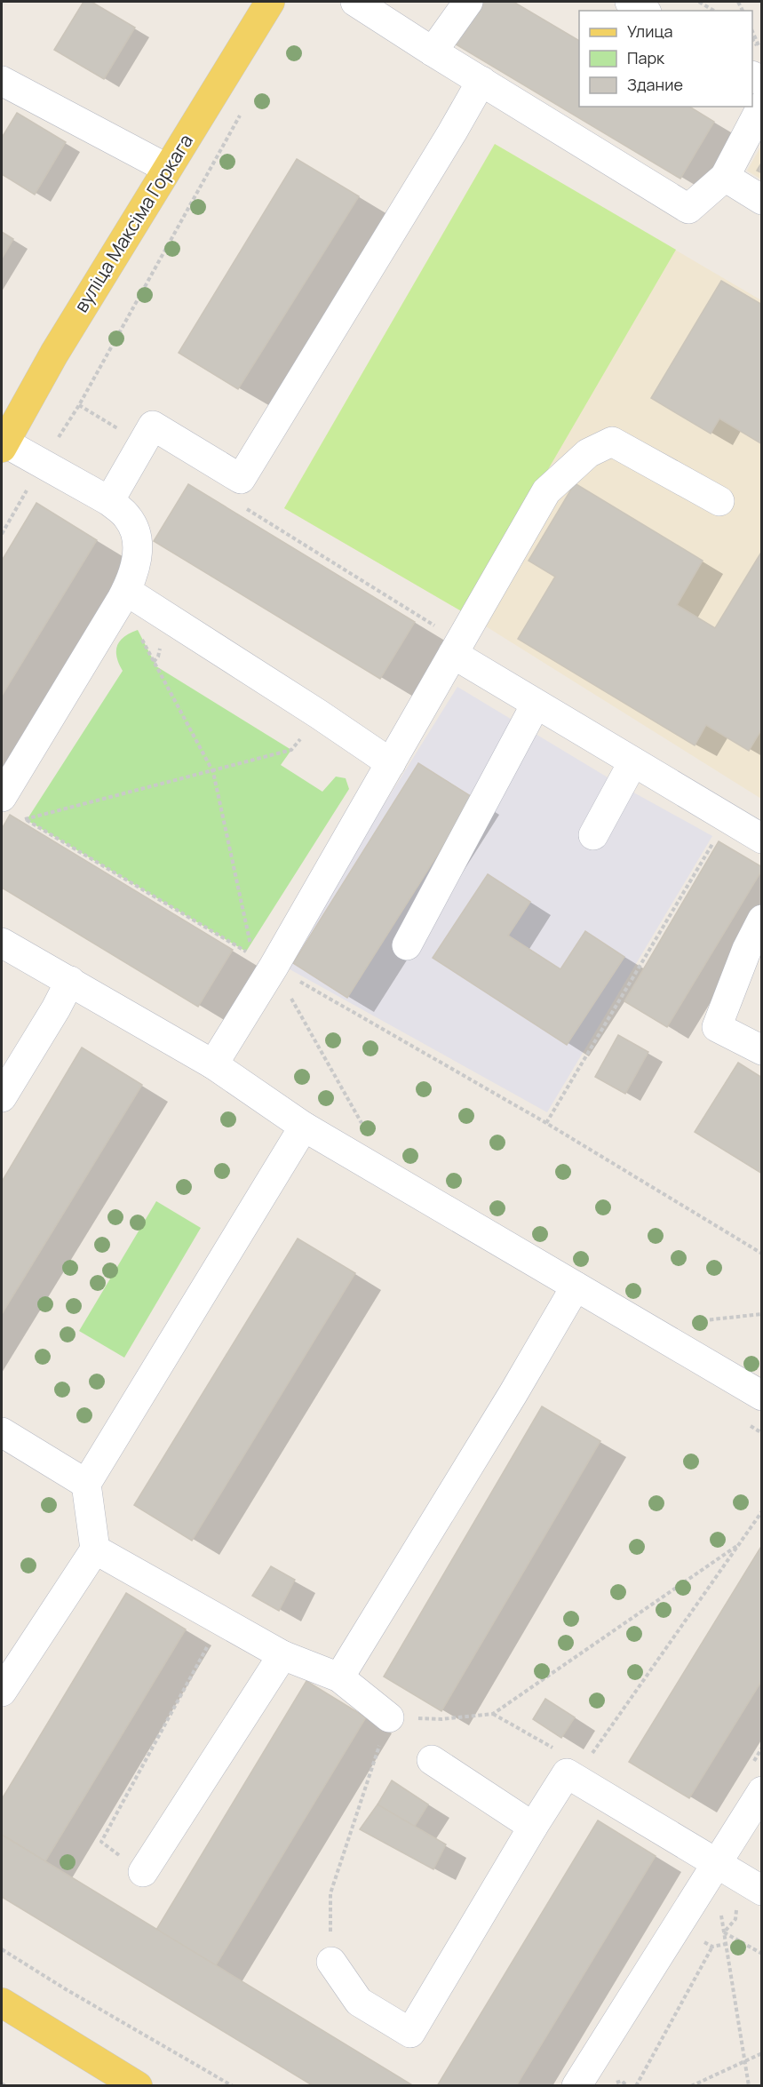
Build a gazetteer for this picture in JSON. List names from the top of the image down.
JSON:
{
  "streets": {
    "main road": ["вуліца Максіма Горкага"]
  },
  "legend": ["Улица", "Парк", "Здание"]
}
